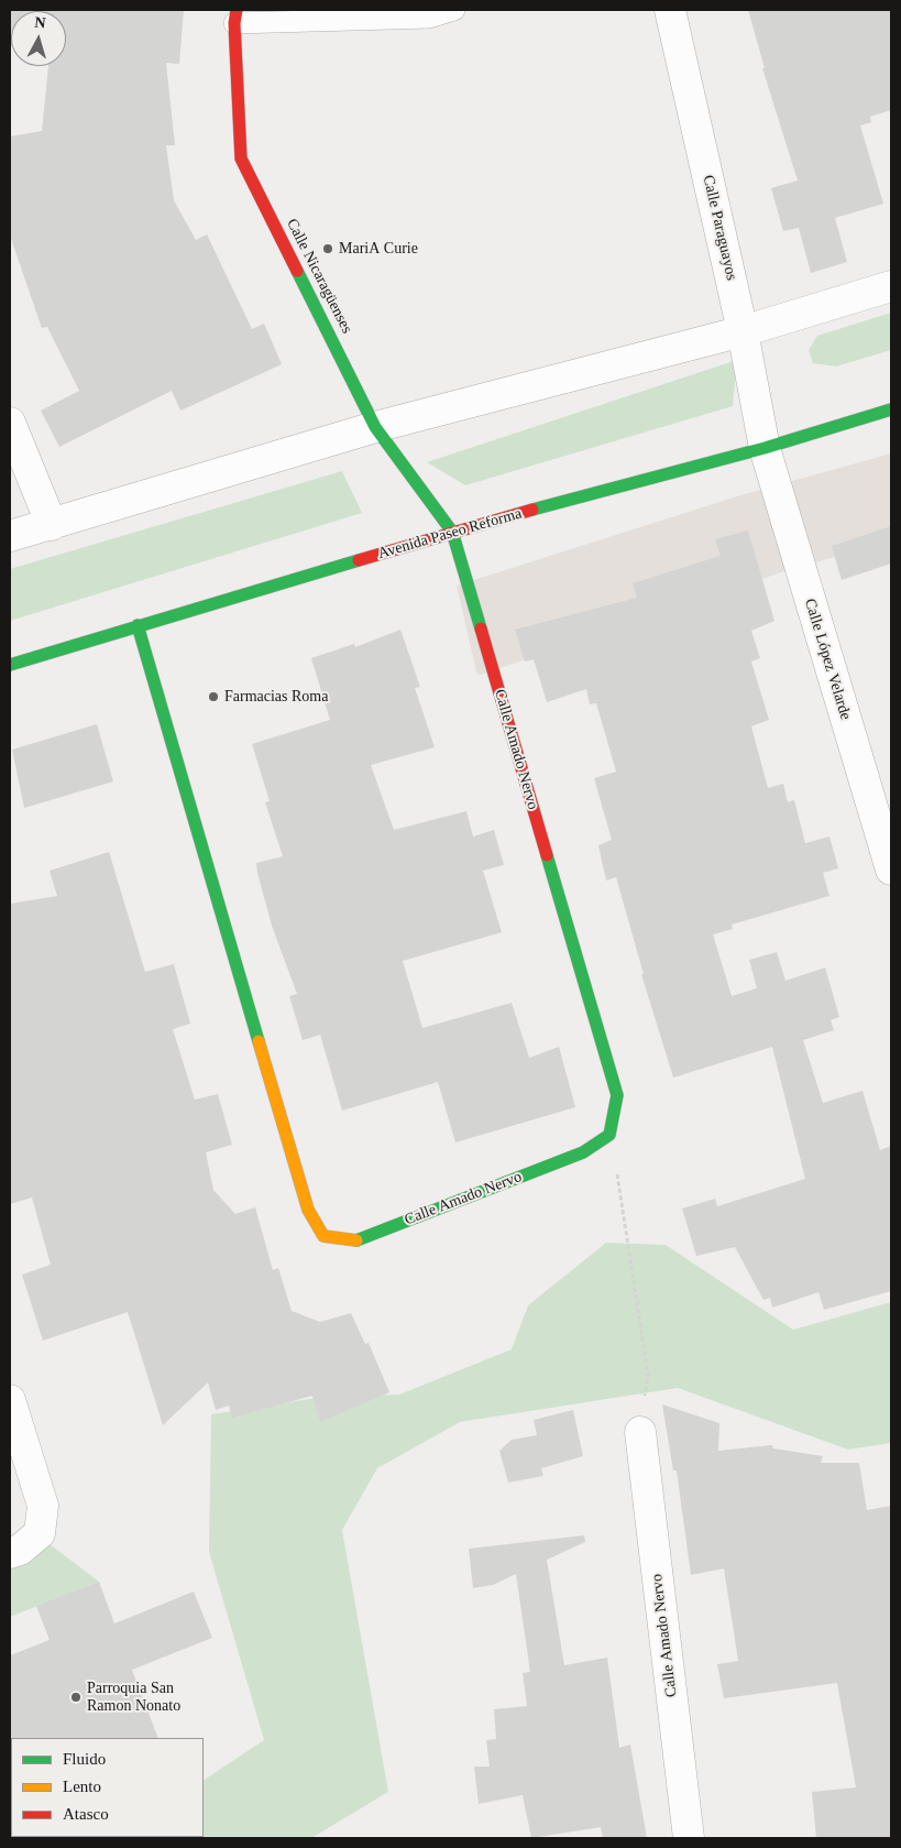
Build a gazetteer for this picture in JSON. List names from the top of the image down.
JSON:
{
  "streets": {
    "street": [
      "Calle Paraguayos",
      "Calle Nicaragüenses",
      "Avenida Paseo Reforma",
      "Calle López Velarde",
      "Calle Amado Nervo"
    ]
  },
  "crossings": [
    ["Calle Paraguayos", "Avenida Paseo Reforma"],
    ["Calle Paraguayos", "Calle López Velarde"],
    ["Calle Nicaragüenses", "Avenida Paseo Reforma"],
    ["Calle Nicaragüenses", "Calle Amado Nervo"],
    ["Avenida Paseo Reforma", "Calle López Velarde"],
    ["Avenida Paseo Reforma", "Calle Amado Nervo"]
  ],
  "places": ["MariA Curie", "Farmacias Roma", "Parroquia San Ramon Nonato"],
  "legend": ["Fluido", "Lento", "Atasco"],
  "north": "top"
}
